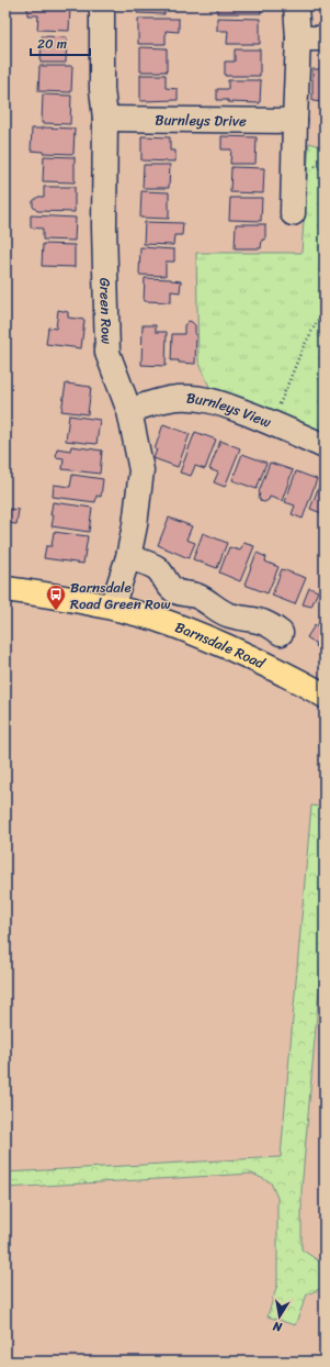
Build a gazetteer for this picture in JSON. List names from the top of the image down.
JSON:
{
  "streets": {
    "main road": ["Barnsdale Road"],
    "street": ["Burnleys Drive", "Green Row", "Burnleys View"]
  },
  "crossings": [
    ["Burnleys Drive", "Green Row"],
    ["Green Row", "Burnleys View"],
    ["Green Row", "Barnsdale Road"]
  ],
  "places": {
    "bus stop": ["Barnsdale Road Green Row"]
  },
  "scale_bar": "20 m",
  "north": "bottom"
}
